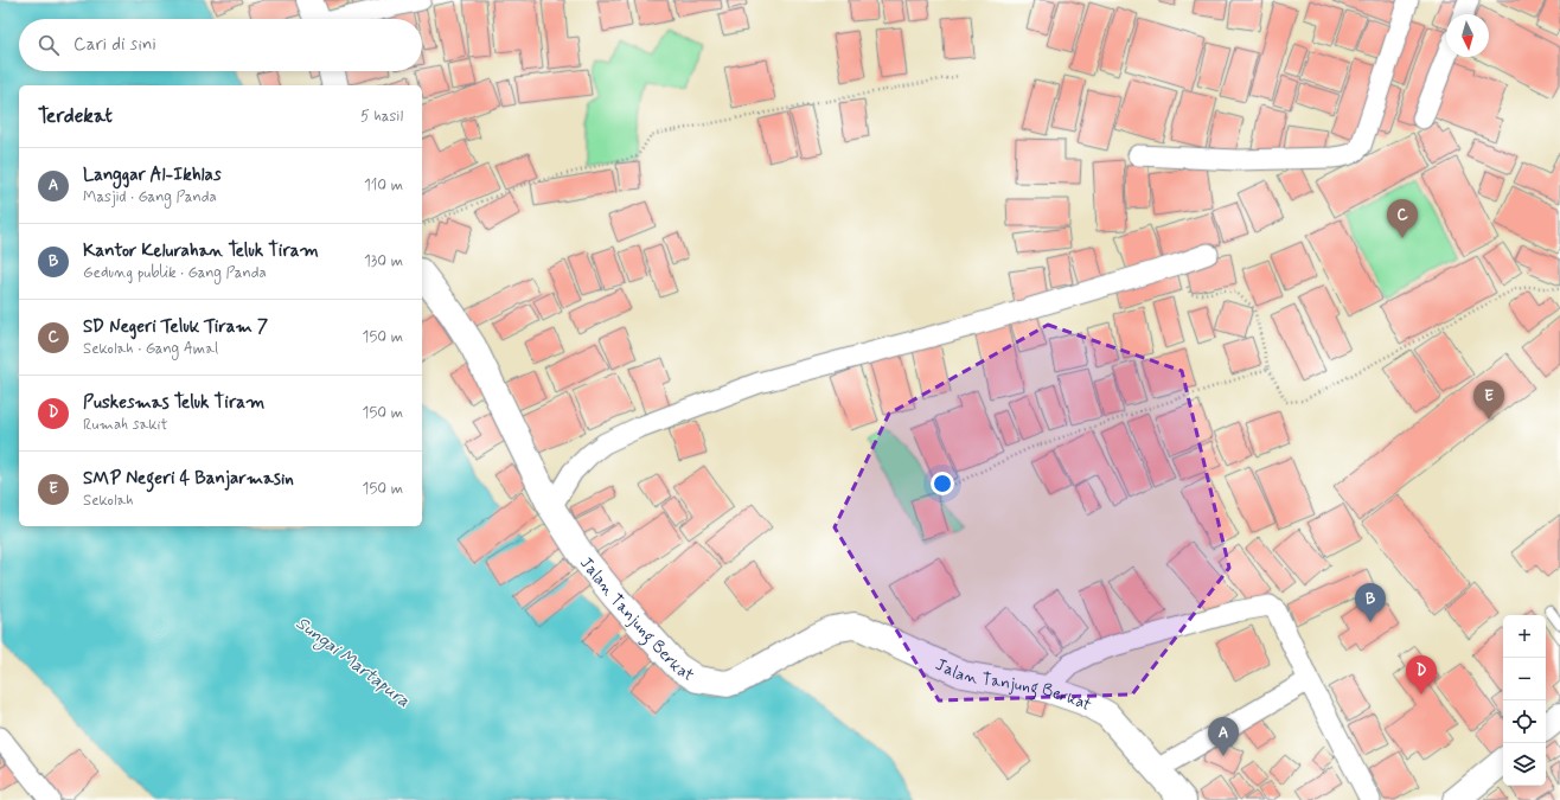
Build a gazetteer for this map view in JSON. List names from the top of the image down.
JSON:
{
  "streets": {
    "street": ["Jalan Tanjung Berkat"]
  },
  "water": ["Sungai Martapura"],
  "north": "bottom",
  "page": {
    "search": "Cari di sini",
    "heading": ["Terdekat", "5 hasil"],
    "list": [
      {
        "mark": "A",
        "name": "Langgar Al-Ikhlas",
        "note": "Masjid · Gang Panda",
        "value": "110 m"
      },
      {
        "mark": "B",
        "name": "Kantor Kelurahan Teluk Tiram",
        "note": "Gedung publik · Gang Panda",
        "value": "130 m"
      },
      {
        "mark": "C",
        "name": "SD Negeri Teluk Tiram 7",
        "note": "Sekolah · Gang Amal",
        "value": "150 m"
      },
      {
        "mark": "D",
        "name": "Puskesmas Teluk Tiram",
        "note": "Rumah sakit",
        "value": "150 m"
      },
      {
        "mark": "E",
        "name": "SMP Negeri 4 Banjarmasin",
        "note": "Sekolah",
        "value": "150 m"
      }
    ],
    "pins": [
      "C",
      "E",
      "B",
      "D",
      "A"
    ],
    "map_buttons": ["+", "−"]
  }
}
